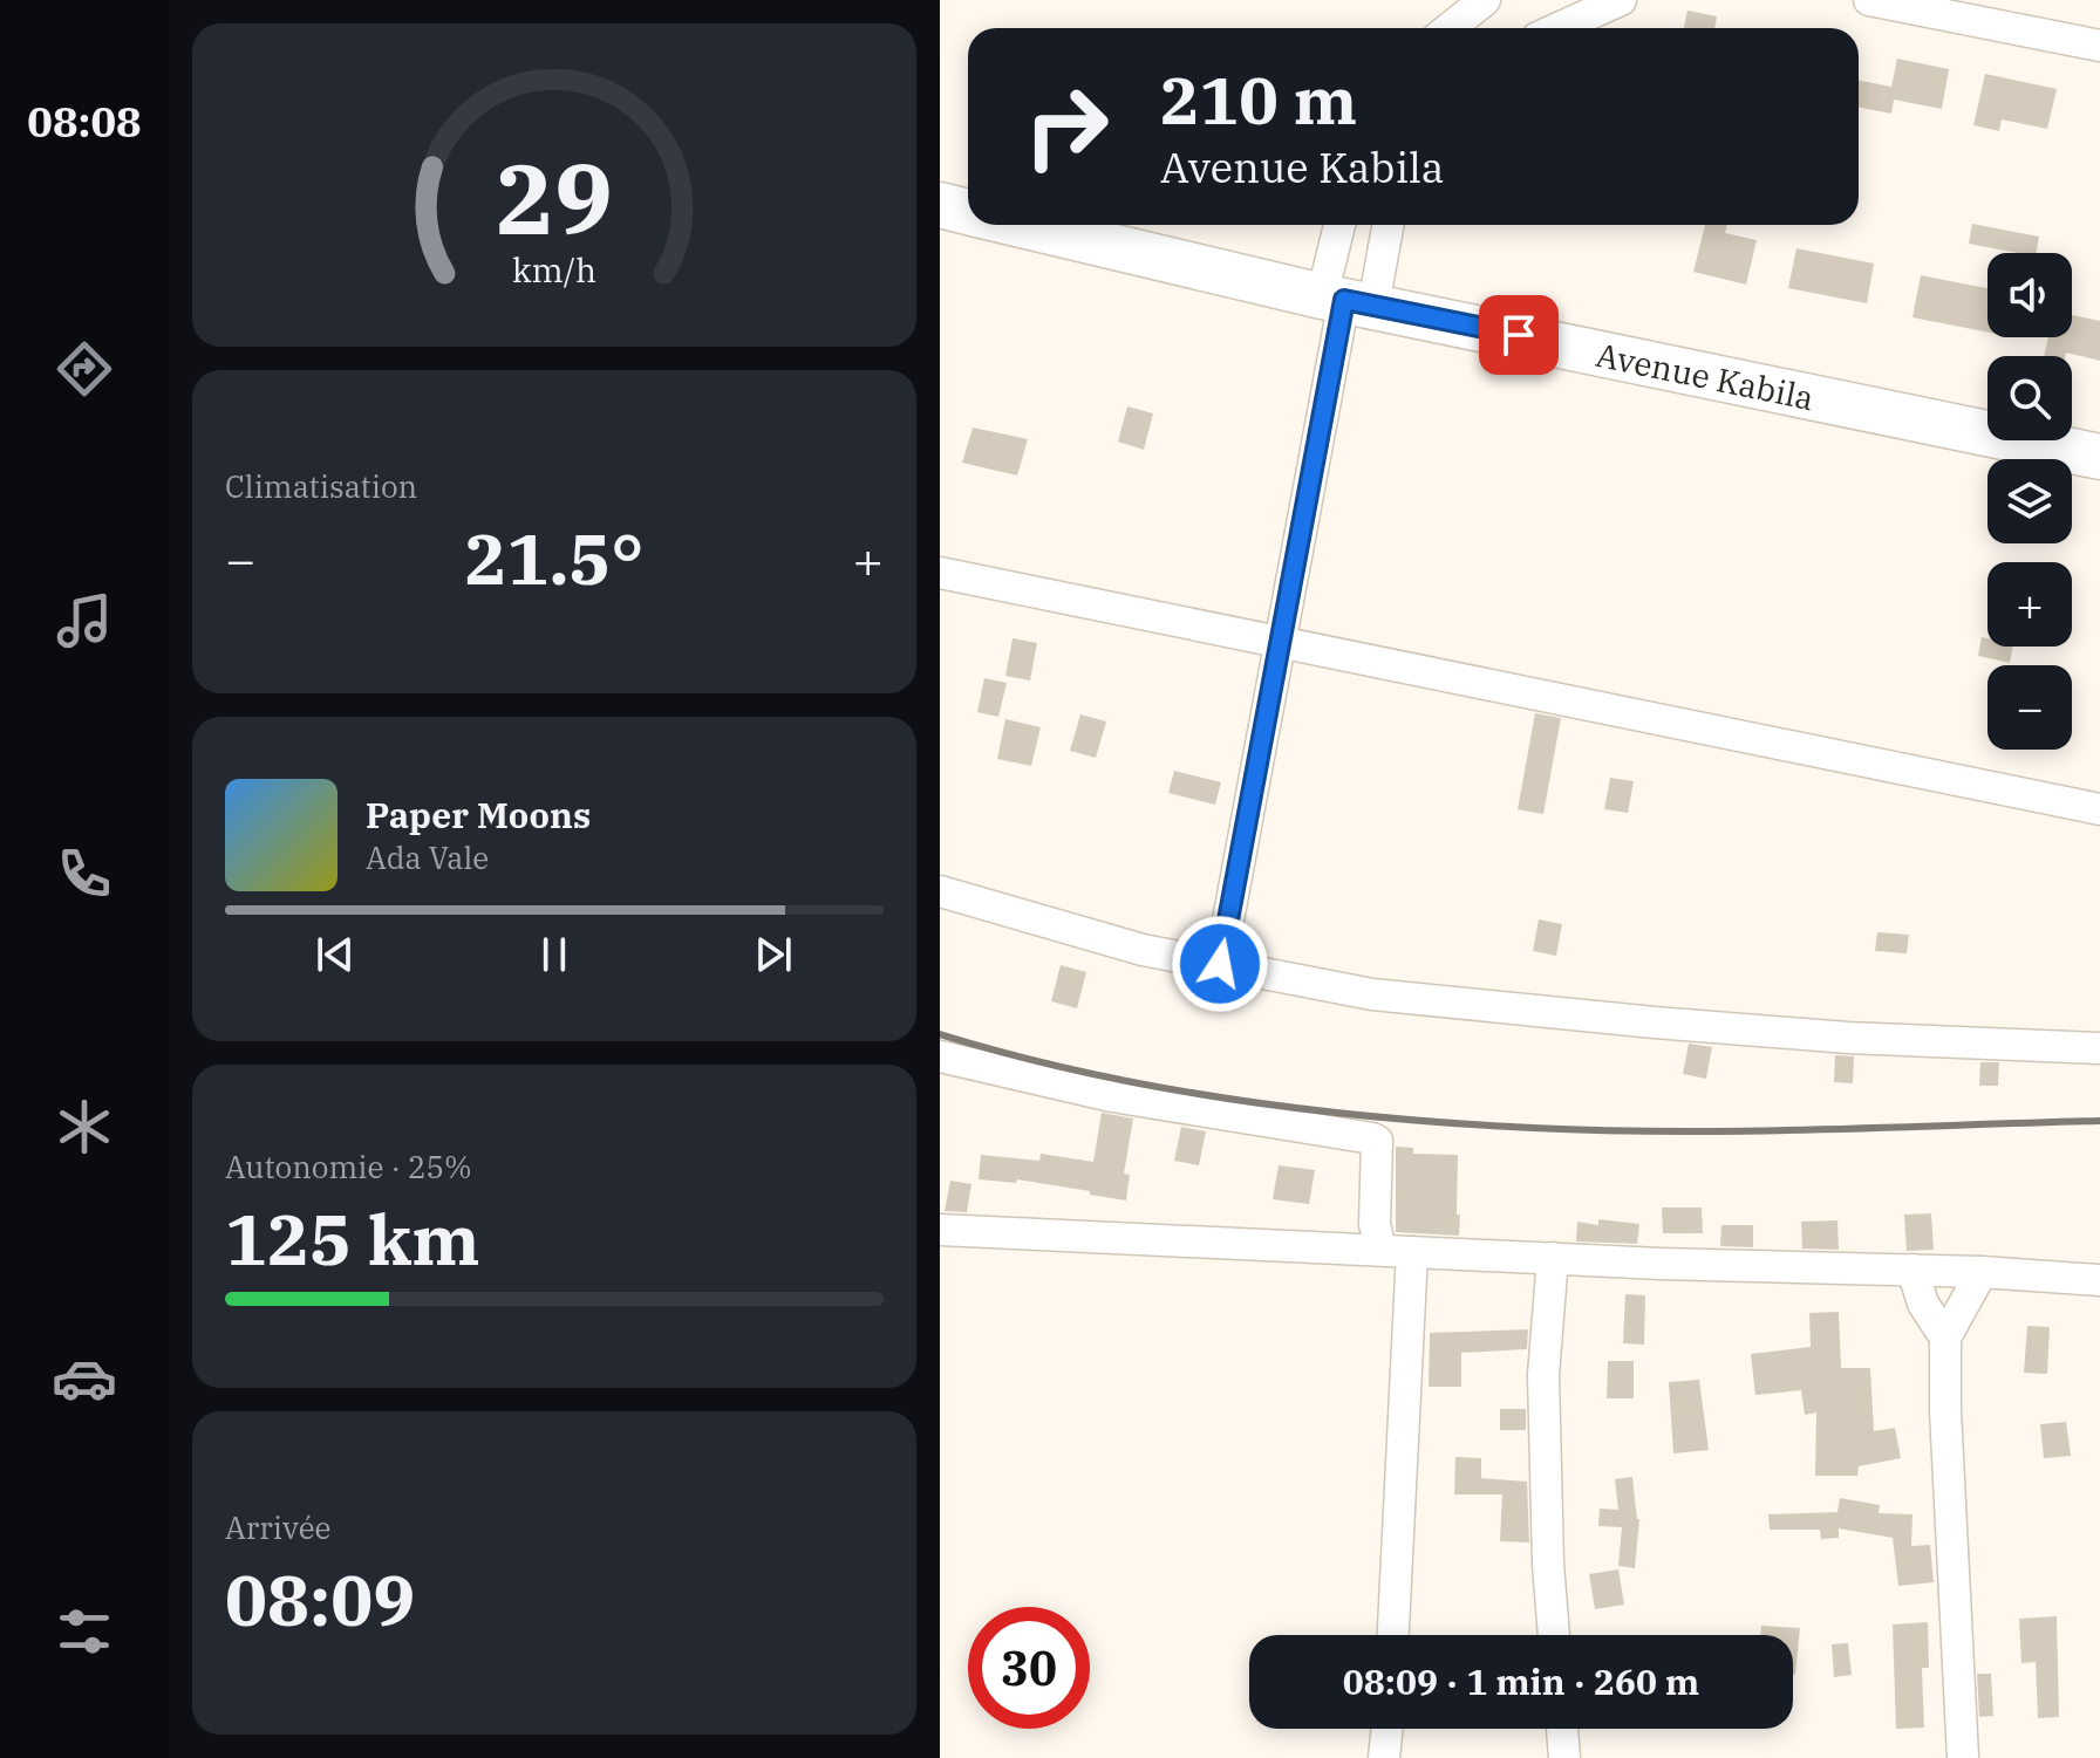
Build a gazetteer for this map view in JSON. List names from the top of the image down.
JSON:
{
  "streets": {
    "highway": ["Avenue Kabila"]
  },
  "page": {
    "tabs": "08:08",
    "turn": ["210 m", "Avenue Kabila"],
    "map_buttons": ["+", "−"],
    "tile": [
      "Climatisation",
      ["Autonomie · 25%", "125 km"],
      ["Arrivée", "08:09"]
    ],
    "heat": ["−", "21.5°", "+"],
    "song": ["Paper Moons", "Ada Vale"],
    "limit": "30",
    "trip": "08:09 · 1 min · 260 m",
    "gauge": ["29", "km/h"]
  }
}
